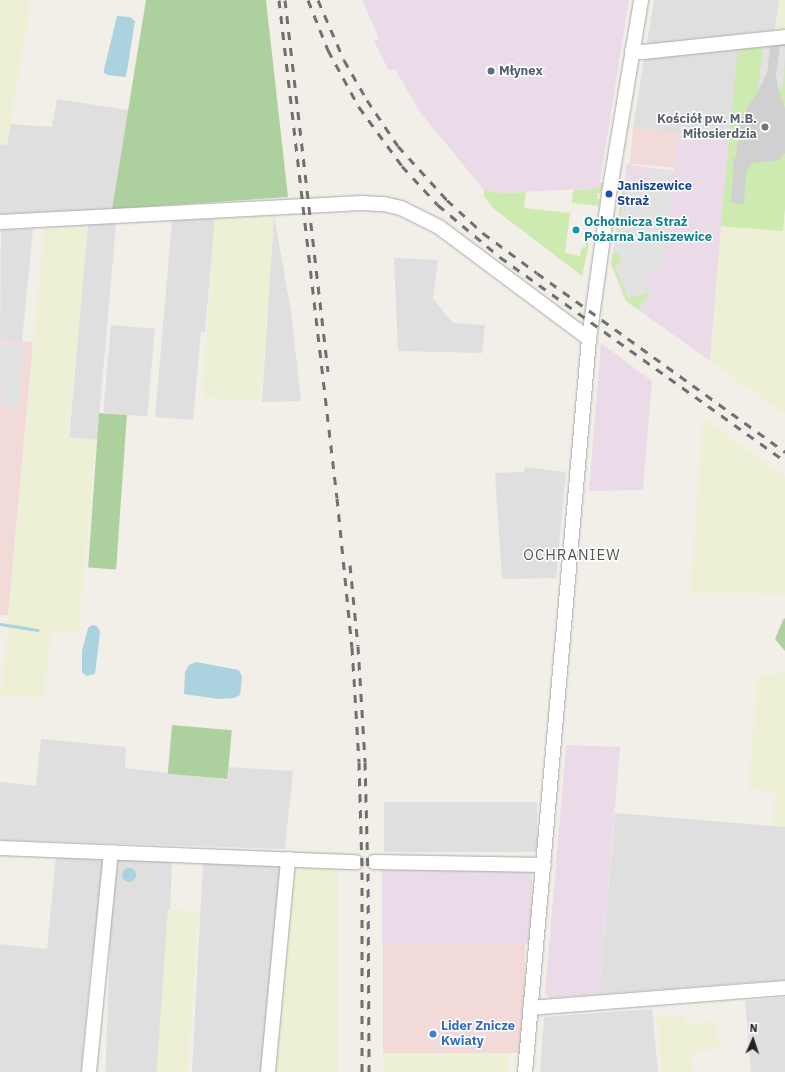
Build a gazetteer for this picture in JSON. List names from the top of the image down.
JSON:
{
  "districts": ["OCHRANIEW"],
  "places": [
    "Młynex",
    "Kościół pw. M.B. Miłosierdzia",
    "Janiszewice Straż",
    "Ochotnicza Straż Pożarna Janiszewice",
    "Lider Znicze Kwiaty"
  ],
  "north": "top"
}
